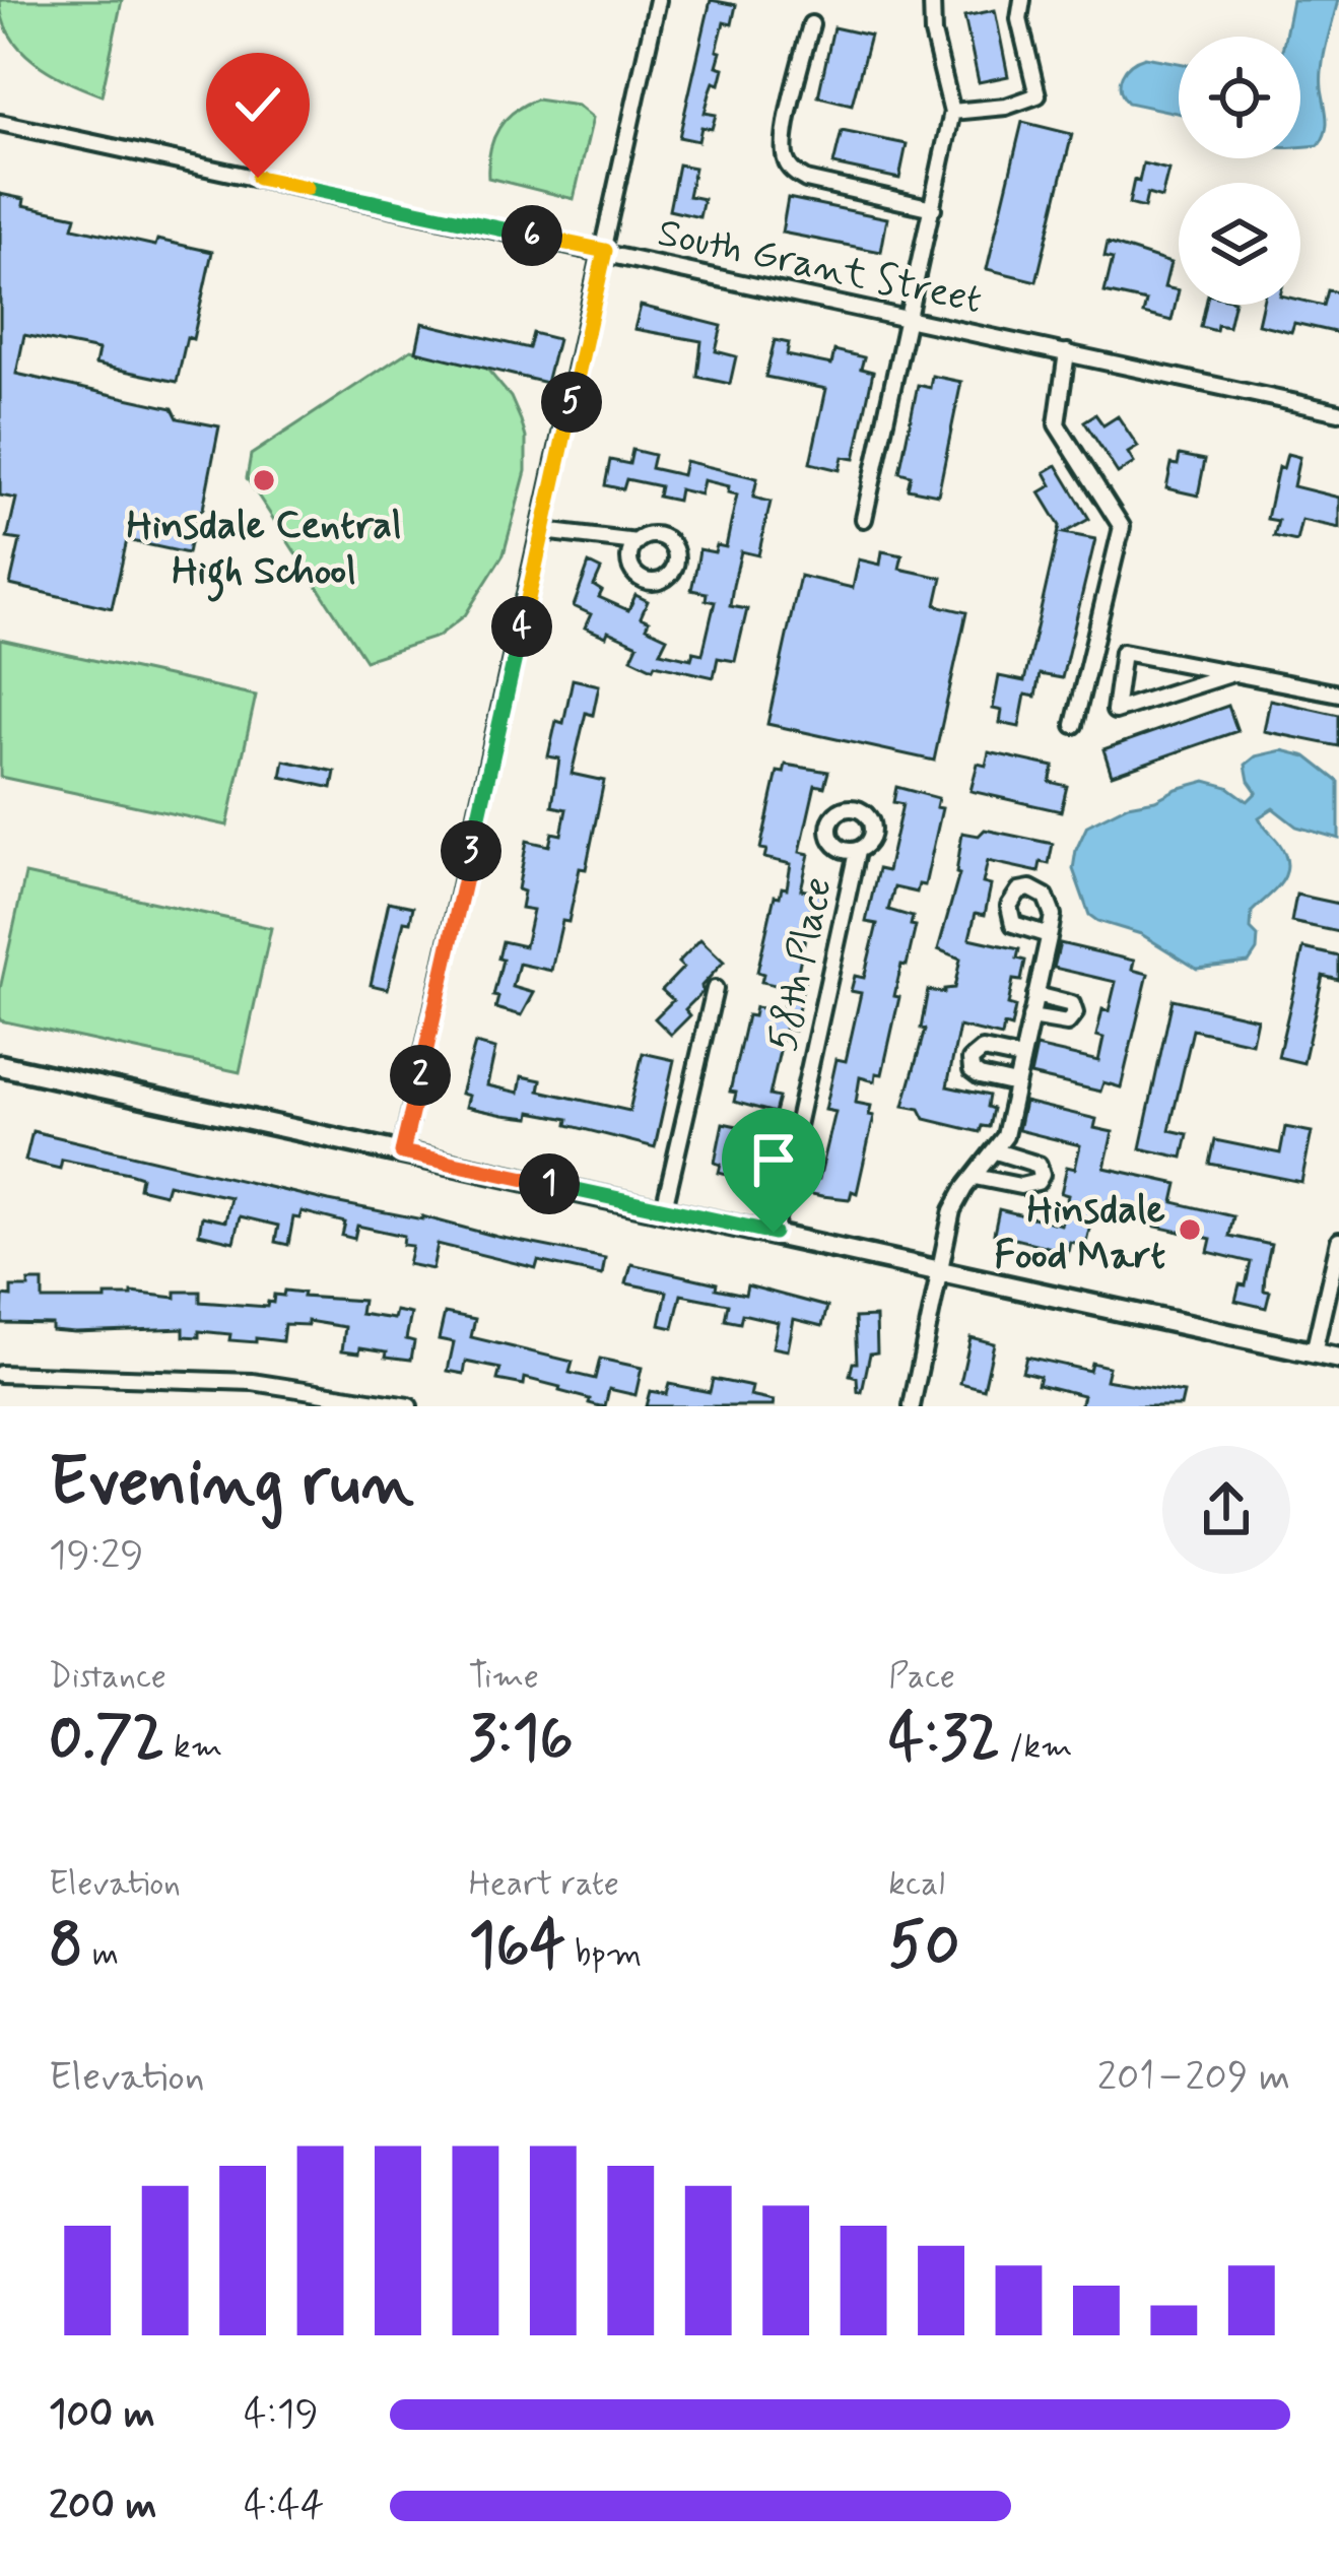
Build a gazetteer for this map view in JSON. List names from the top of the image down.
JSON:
{
  "streets": {
    "street": ["South Grant Street", "58th Place"]
  },
  "places": ["Hinsdale Central High School", "Hinsdale Food Mart"],
  "page": {
    "pins": [
      "6",
      "5",
      "4",
      "3",
      "2",
      "1"
    ],
    "heading": ["Evening run", "19:29"],
    "stats": [
      ["Distance", "0.72 km"],
      ["Time", "3:16"],
      ["Pace", "4:32 /km"],
      ["Elevation", "8 m"],
      ["Heart rate", "164 bpm"],
      ["kcal", "50"]
    ],
    "chart": ["Elevation", "201–209 m"],
    "list": [
      {
        "name": "100 m",
        "note": "4:19"
      },
      {
        "name": "200 m",
        "note": "4:44"
      }
    ]
  }
}
